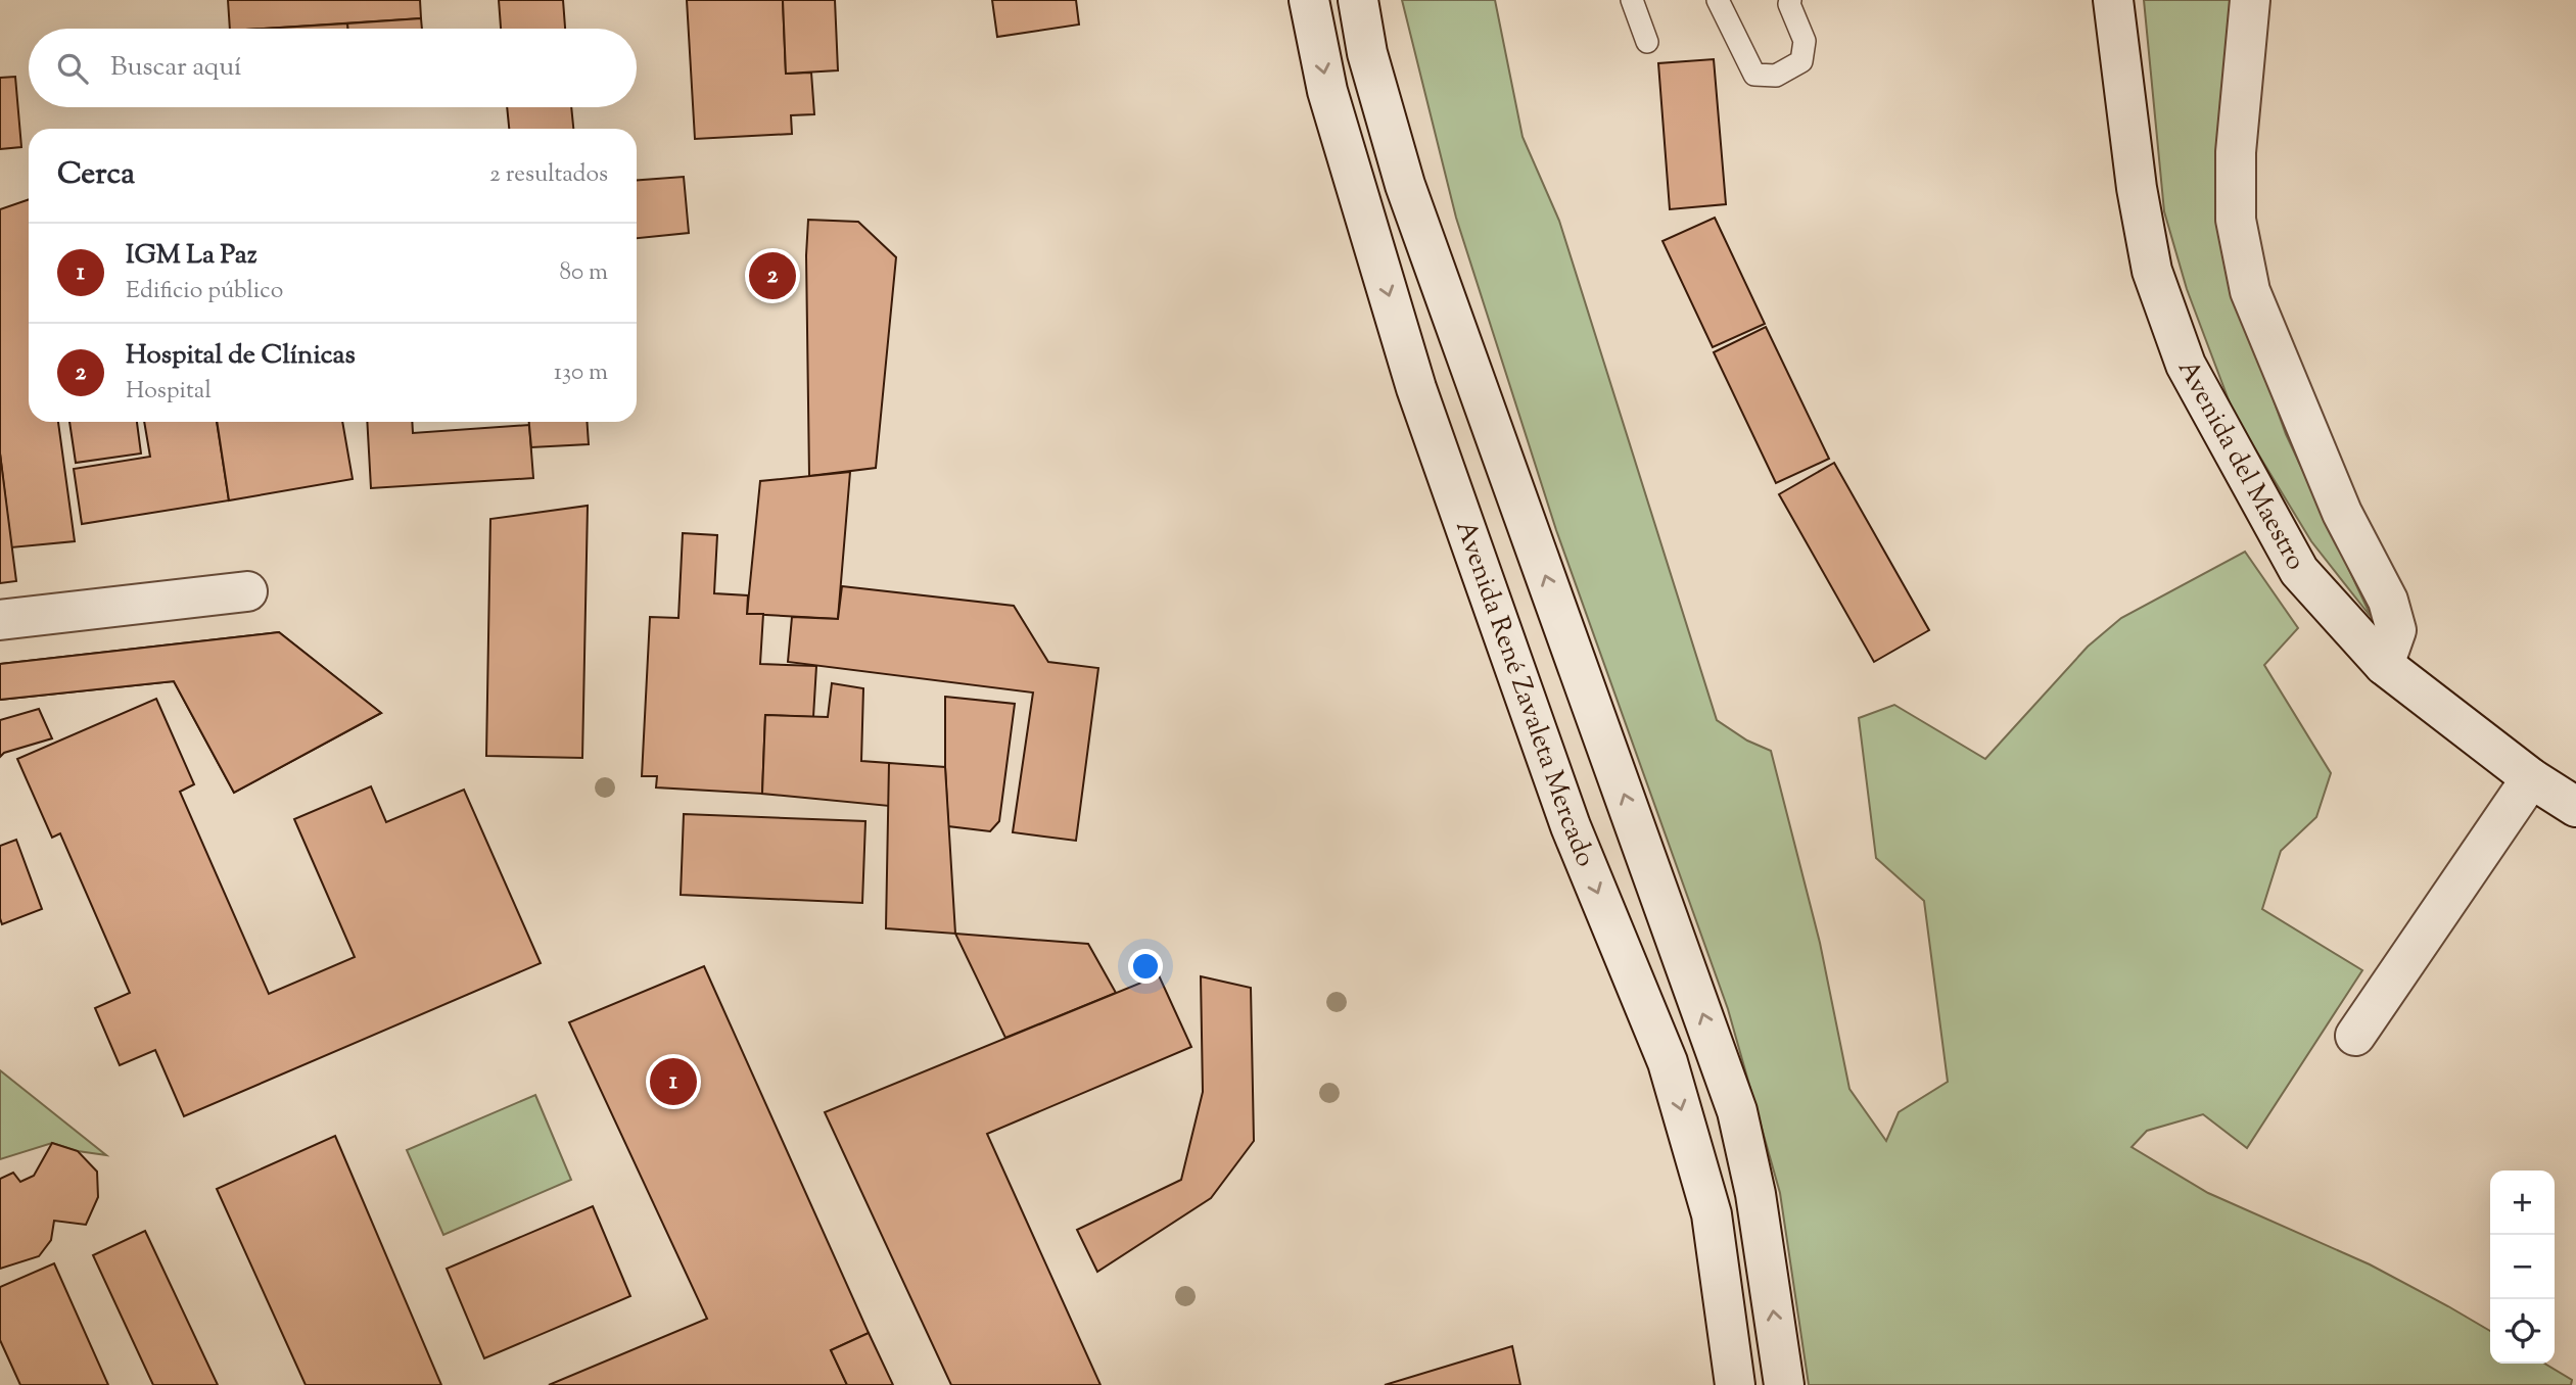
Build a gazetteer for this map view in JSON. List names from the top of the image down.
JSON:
{
  "streets": {
    "main road": ["Avenida del Maestro", "Avenida René Zavaleta Mercado"]
  },
  "page": {
    "search": "Buscar aquí",
    "heading": ["Cerca", "2 resultados"],
    "list": [
      {
        "mark": "1",
        "name": "IGM La Paz",
        "note": "Edificio público",
        "value": "80 m"
      },
      {
        "mark": "2",
        "name": "Hospital de Clínicas",
        "note": "Hospital",
        "value": "130 m"
      }
    ],
    "pins": ["2", "1"],
    "map_buttons": ["+", "−"]
  }
}
